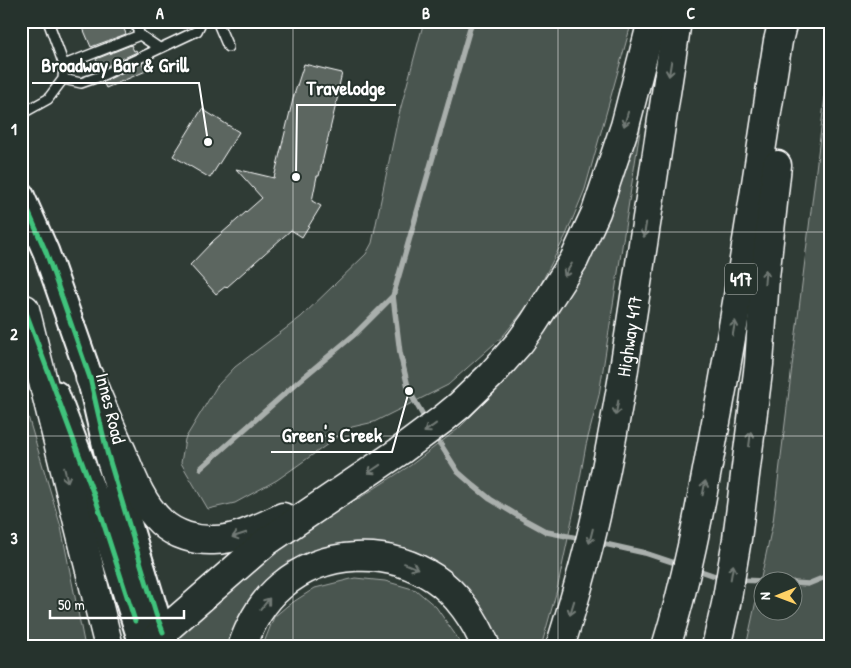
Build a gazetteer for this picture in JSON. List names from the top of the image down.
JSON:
{
  "streets": {
    "highway": ["417", "Highway 417"],
    "main road": ["Innes Road"]
  },
  "places": ["Broadway Bar & Grill", "Travelodge", "Green's Creek"],
  "scale_bar": "50 m",
  "north": "left",
  "grid": {
    "columns": ["A", "B", "C"],
    "rows": ["1", "2", "3"]
  }
}
